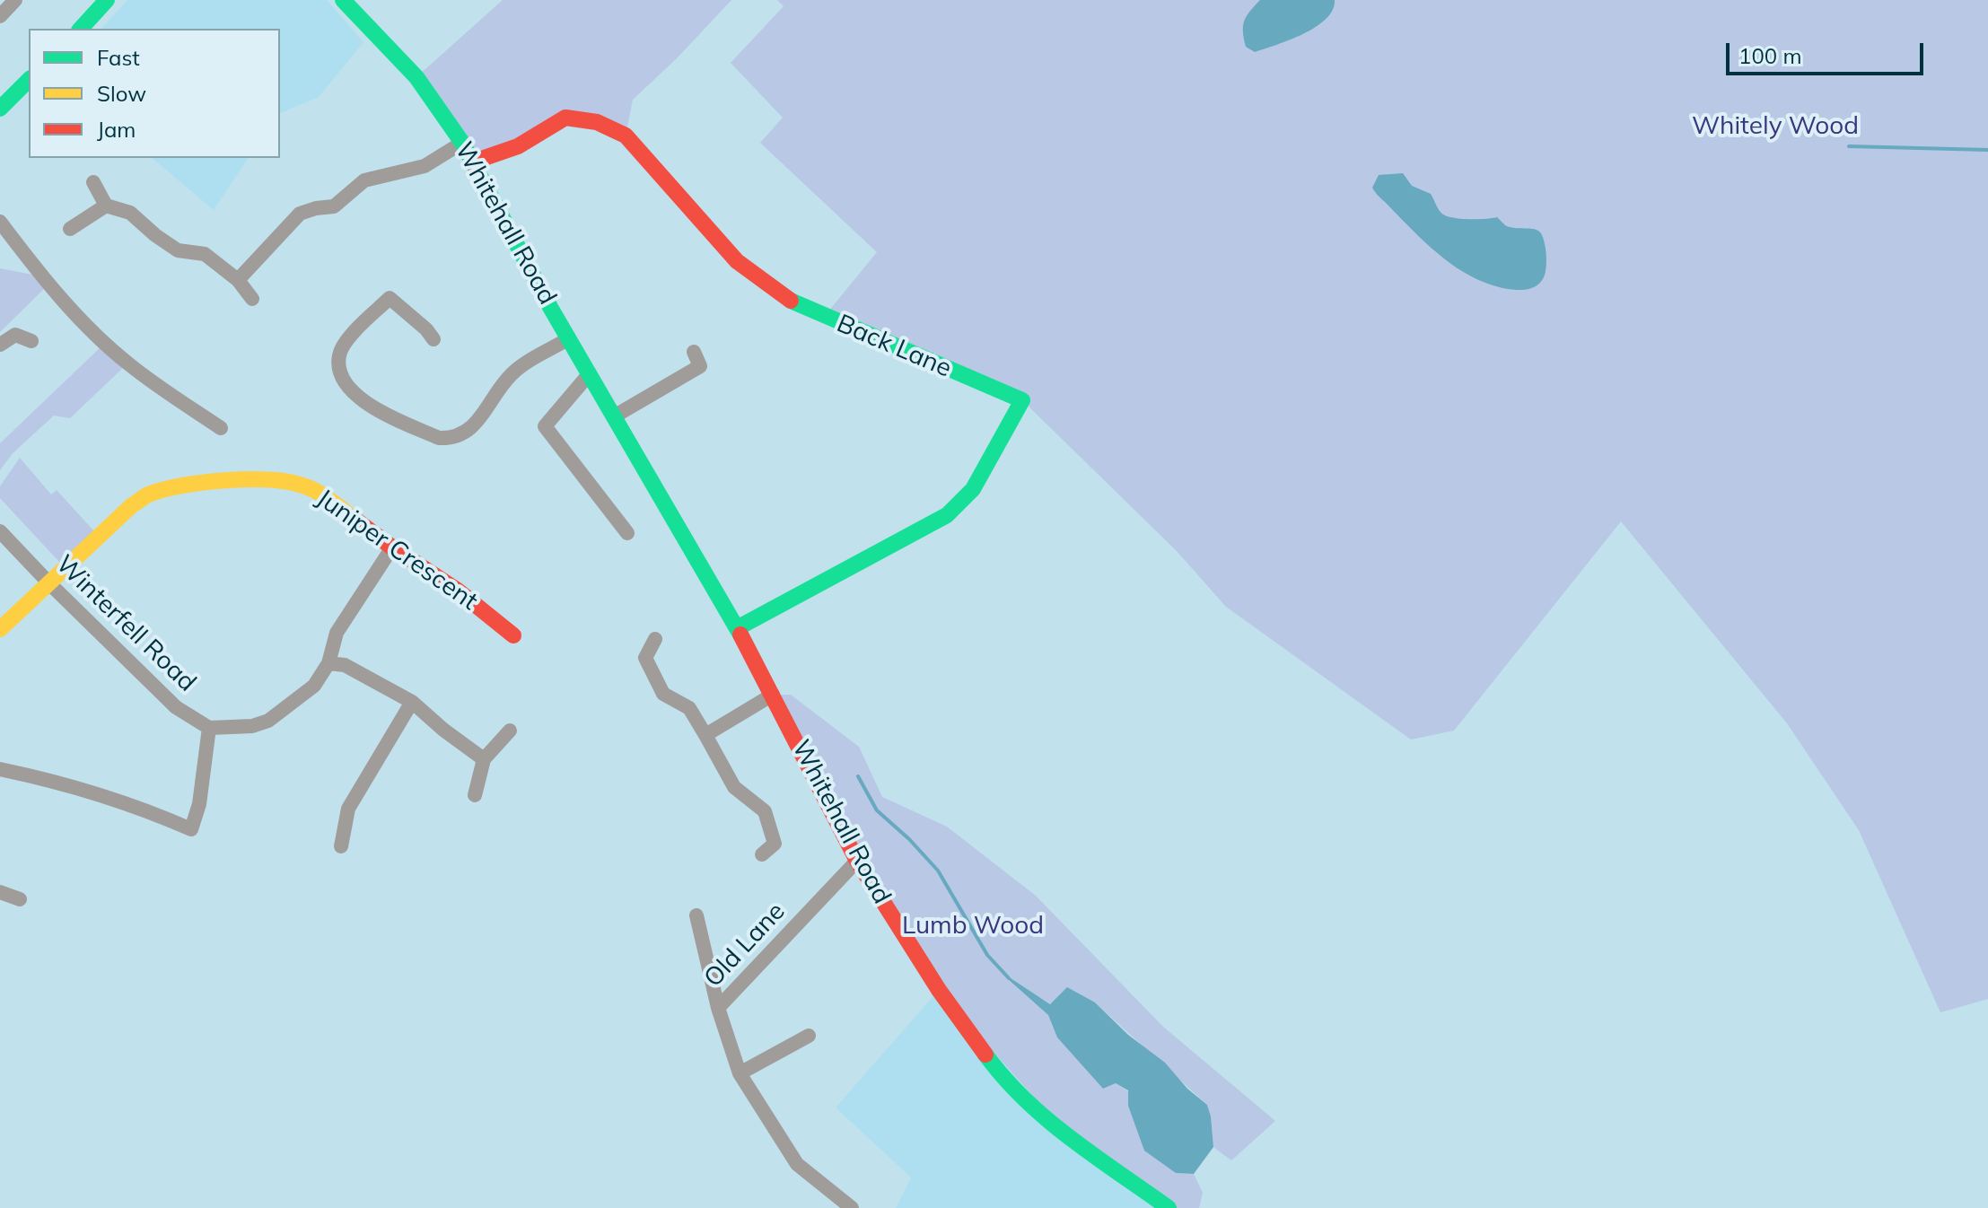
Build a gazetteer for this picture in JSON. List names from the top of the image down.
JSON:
{
  "streets": {
    "street": [
      "Whitehall Road",
      "Back Lane",
      "Juniper Crescent",
      "Winterfell Road",
      "Old Lane"
    ]
  },
  "crossings": [
    ["Whitehall Road", "Back Lane"],
    ["Whitehall Road", "Old Lane"],
    ["Juniper Crescent", "Winterfell Road"]
  ],
  "parks": ["Whitely Wood", "Lumb Wood"],
  "legend": ["Fast", "Slow", "Jam"],
  "scale_bar": "100 m"
}
